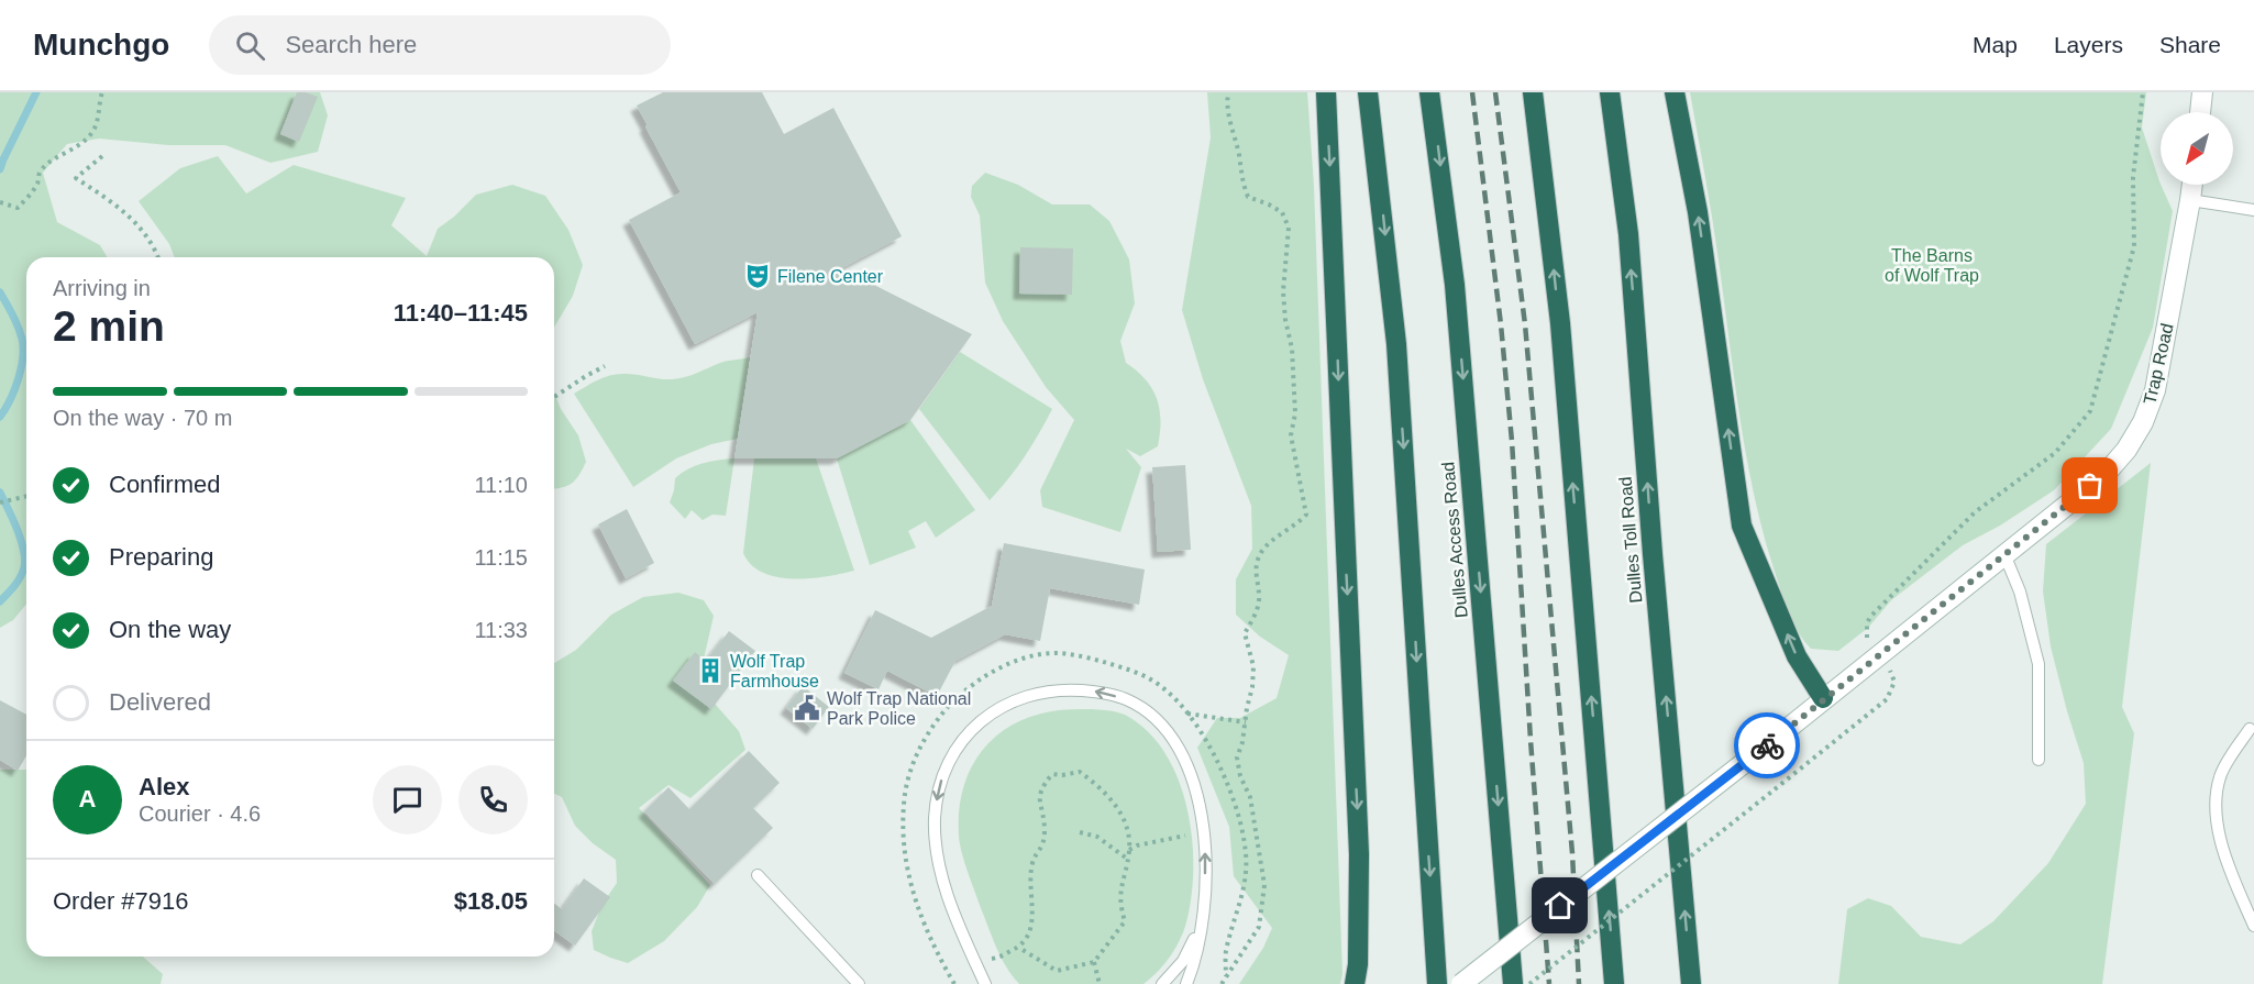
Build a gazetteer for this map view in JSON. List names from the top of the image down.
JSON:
{
  "streets": {
    "highway": ["Dulles Access Road", "Dulles Toll Road"],
    "main road": ["Trap Road"]
  },
  "parks": ["The Barns of Wolf Trap"],
  "places": {
    "theatre": ["Filene Center"],
    "building": ["Wolf Trap Farmhouse"],
    "public building": ["Wolf Trap National Park Police"]
  },
  "north": "bottom left",
  "page": {
    "header": "Munchgo",
    "search": "Search here",
    "nav": ["Map", "Layers", "Share"],
    "heading": ["2 min", "Arriving in", "11:40–11:45"],
    "panel": [
      "Alex",
      "Courier · 4.6",
      "Order #7916",
      "$18.05"
    ],
    "bar": "On the way · 70 m",
    "list": [
      ["Confirmed", "11:10"],
      ["Preparing", "11:15"],
      ["On the way", "11:33"],
      "Delivered"
    ],
    "round": "A"
  }
}
